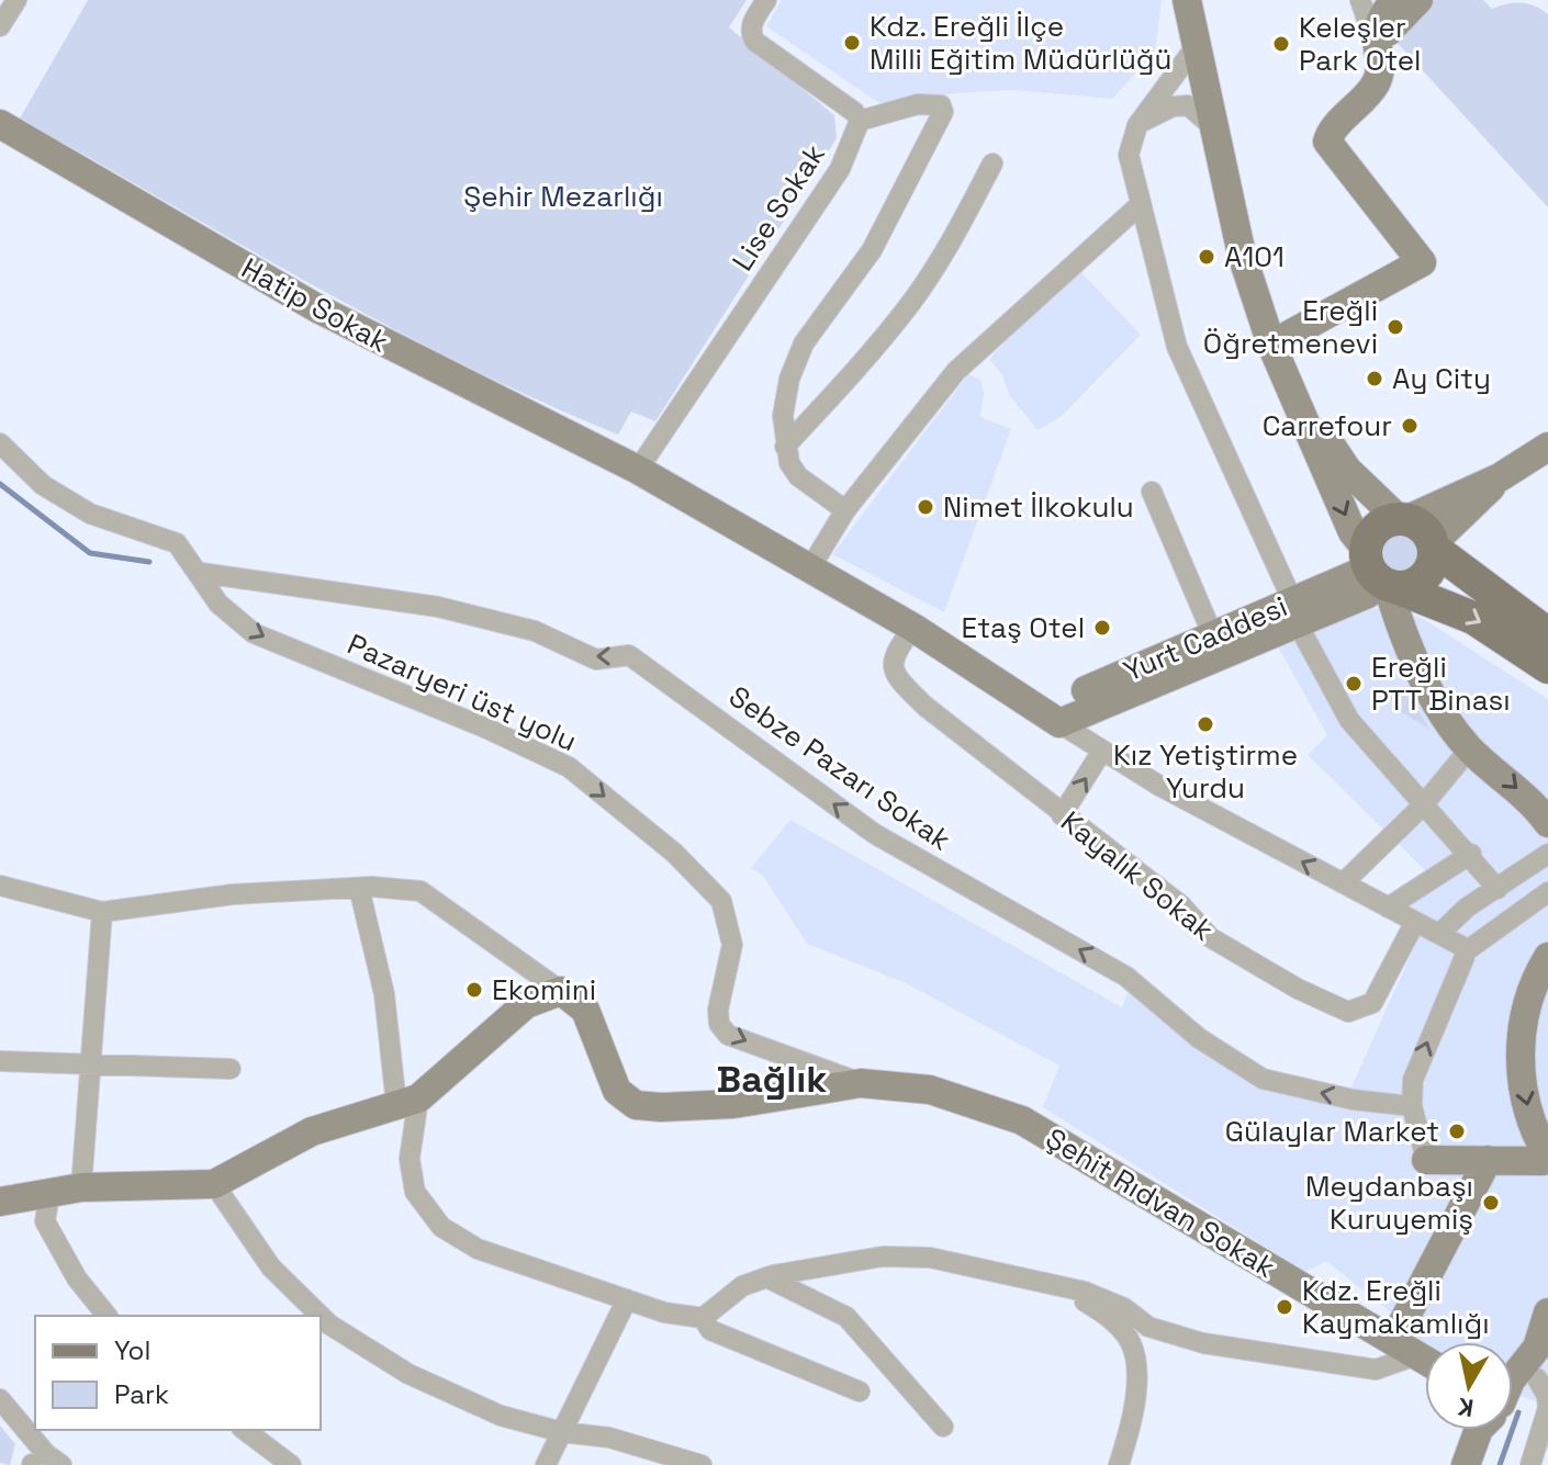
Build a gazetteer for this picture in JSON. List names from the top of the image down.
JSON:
{
  "streets": {
    "street": [
      "Lise Sokak",
      "Hatip Sokak",
      "Yurt Caddesi",
      "Pazaryeri üst yolu",
      "Sebze Pazarı Sokak",
      "Kayalık Sokak",
      "Şehit Rıdvan Sokak"
    ]
  },
  "crossings": [
    ["Lise Sokak", "Hatip Sokak"],
    ["Pazaryeri üst yolu", "Sebze Pazarı Sokak"],
    ["Pazaryeri üst yolu", "Şehit Rıdvan Sokak"]
  ],
  "one_way": ["Pazaryeri üst yolu", "Sebze Pazarı Sokak"],
  "districts": ["Bağlık"],
  "parks": ["Şehir Mezarlığı"],
  "places": [
    "Kdz. Ereğli İlçe Milli Eğitim Müdürlüğü",
    "Keleşler Park Otel",
    "A101",
    "Ereğli Öğretmenevi",
    "Ay City",
    "Carrefour",
    "Nimet İlkokulu",
    "Etaş Otel",
    "Ereğli PTT Binası",
    "Kız Yetiştirme Yurdu",
    "Ekomini",
    "Gülaylar Market",
    "Meydanbaşı Kuruyemiş",
    "Kdz. Ereğli Kaymakamlığı"
  ],
  "legend": ["Yol", "Park"],
  "north": "bottom"
}
